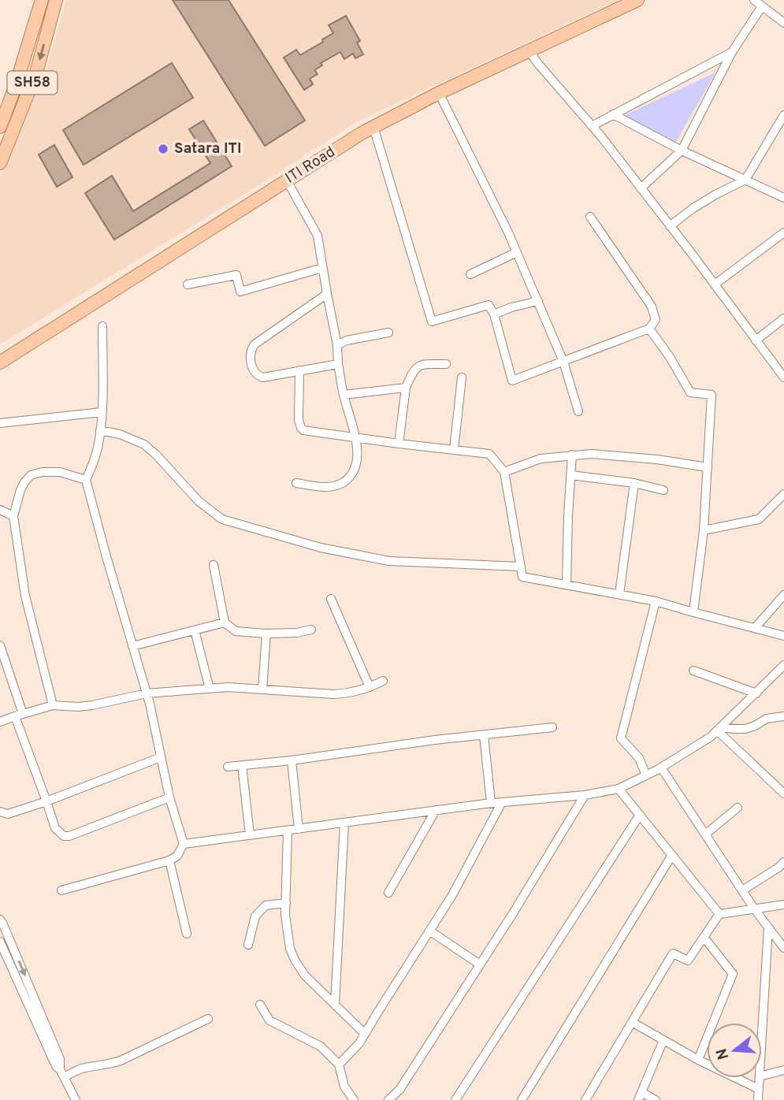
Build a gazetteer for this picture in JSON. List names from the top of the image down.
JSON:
{
  "streets": {
    "main road": ["SH58", "ITI Road"]
  },
  "places": ["Satara ITI"],
  "north": "left"
}
